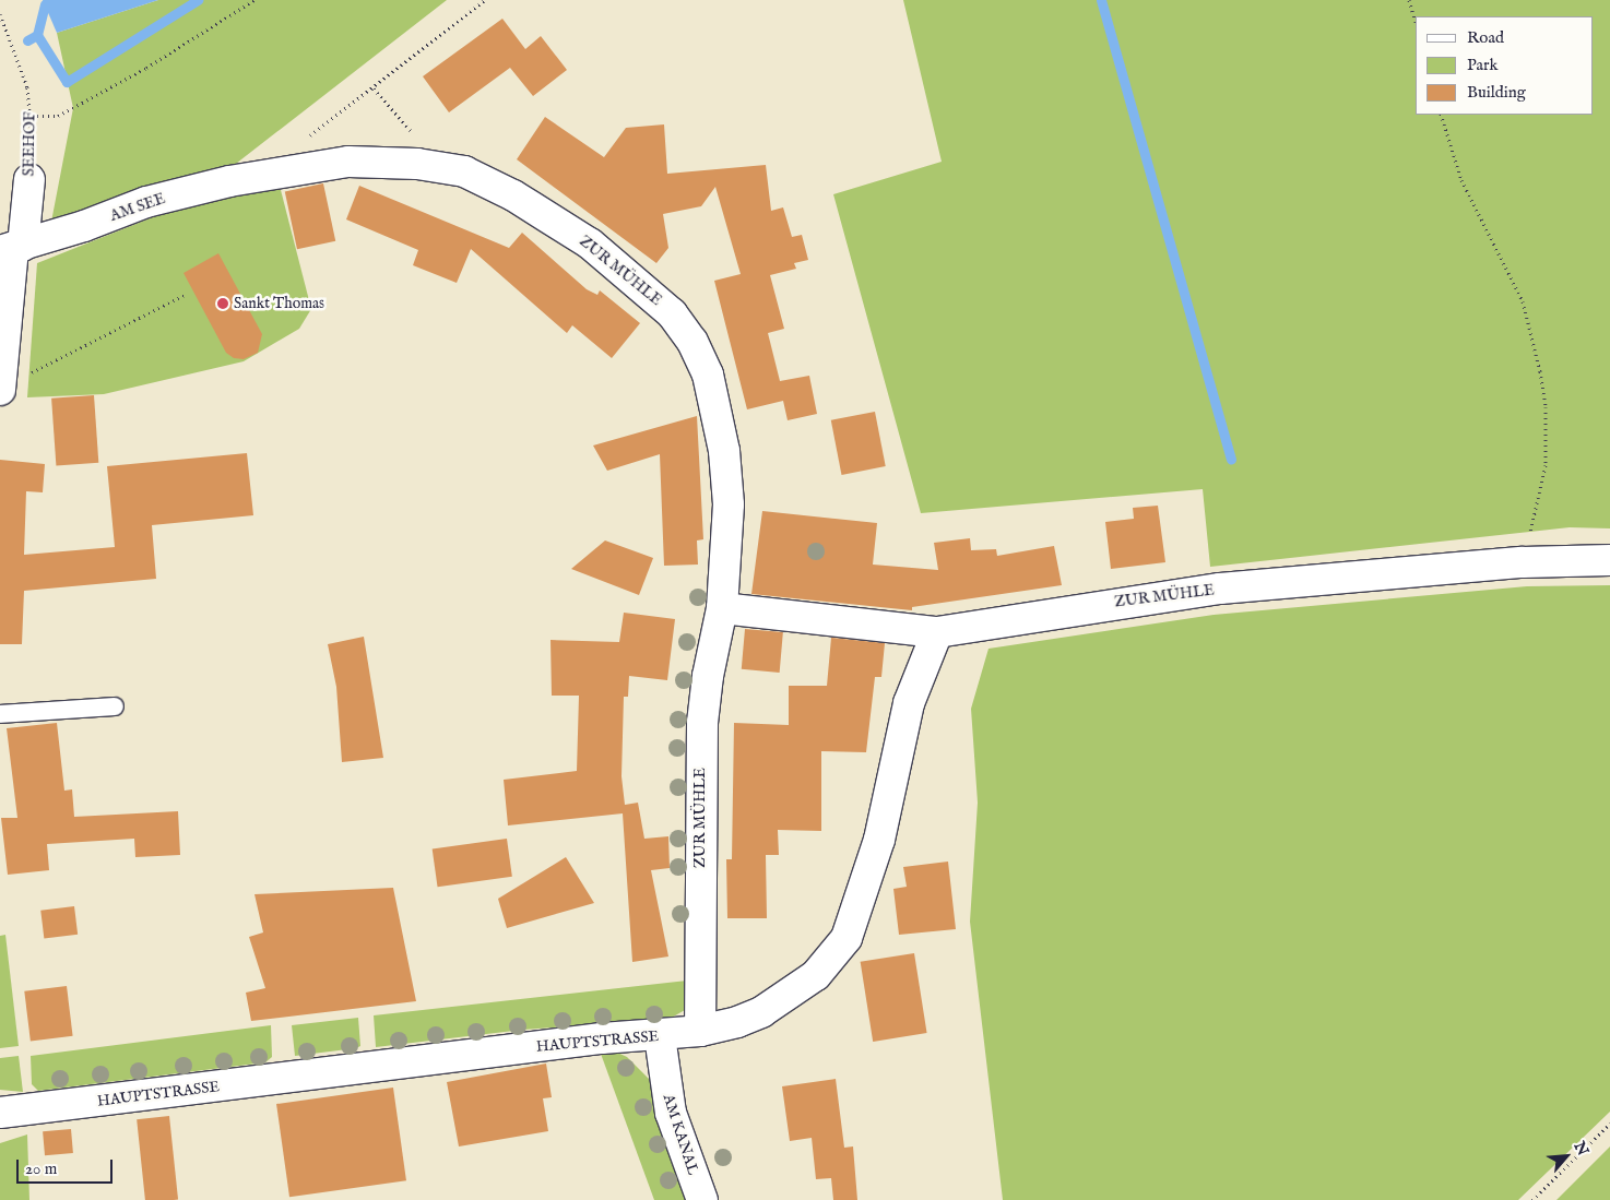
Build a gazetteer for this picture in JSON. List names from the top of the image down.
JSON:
{
  "streets": {
    "street": [
      "SEEHOF",
      "AM SEE",
      "ZUR MÜHLE",
      "HAUPTSTRASSE",
      "AM KANAL"
    ]
  },
  "crossings": [
    ["SEEHOF", "AM SEE"],
    ["AM SEE", "ZUR MÜHLE"],
    ["ZUR MÜHLE", "HAUPTSTRASSE"],
    ["HAUPTSTRASSE", "AM KANAL"]
  ],
  "places": ["Sankt Thomas"],
  "legend": ["Road", "Park", "Building"],
  "scale_bar": "20 m",
  "north": "top right"
}
